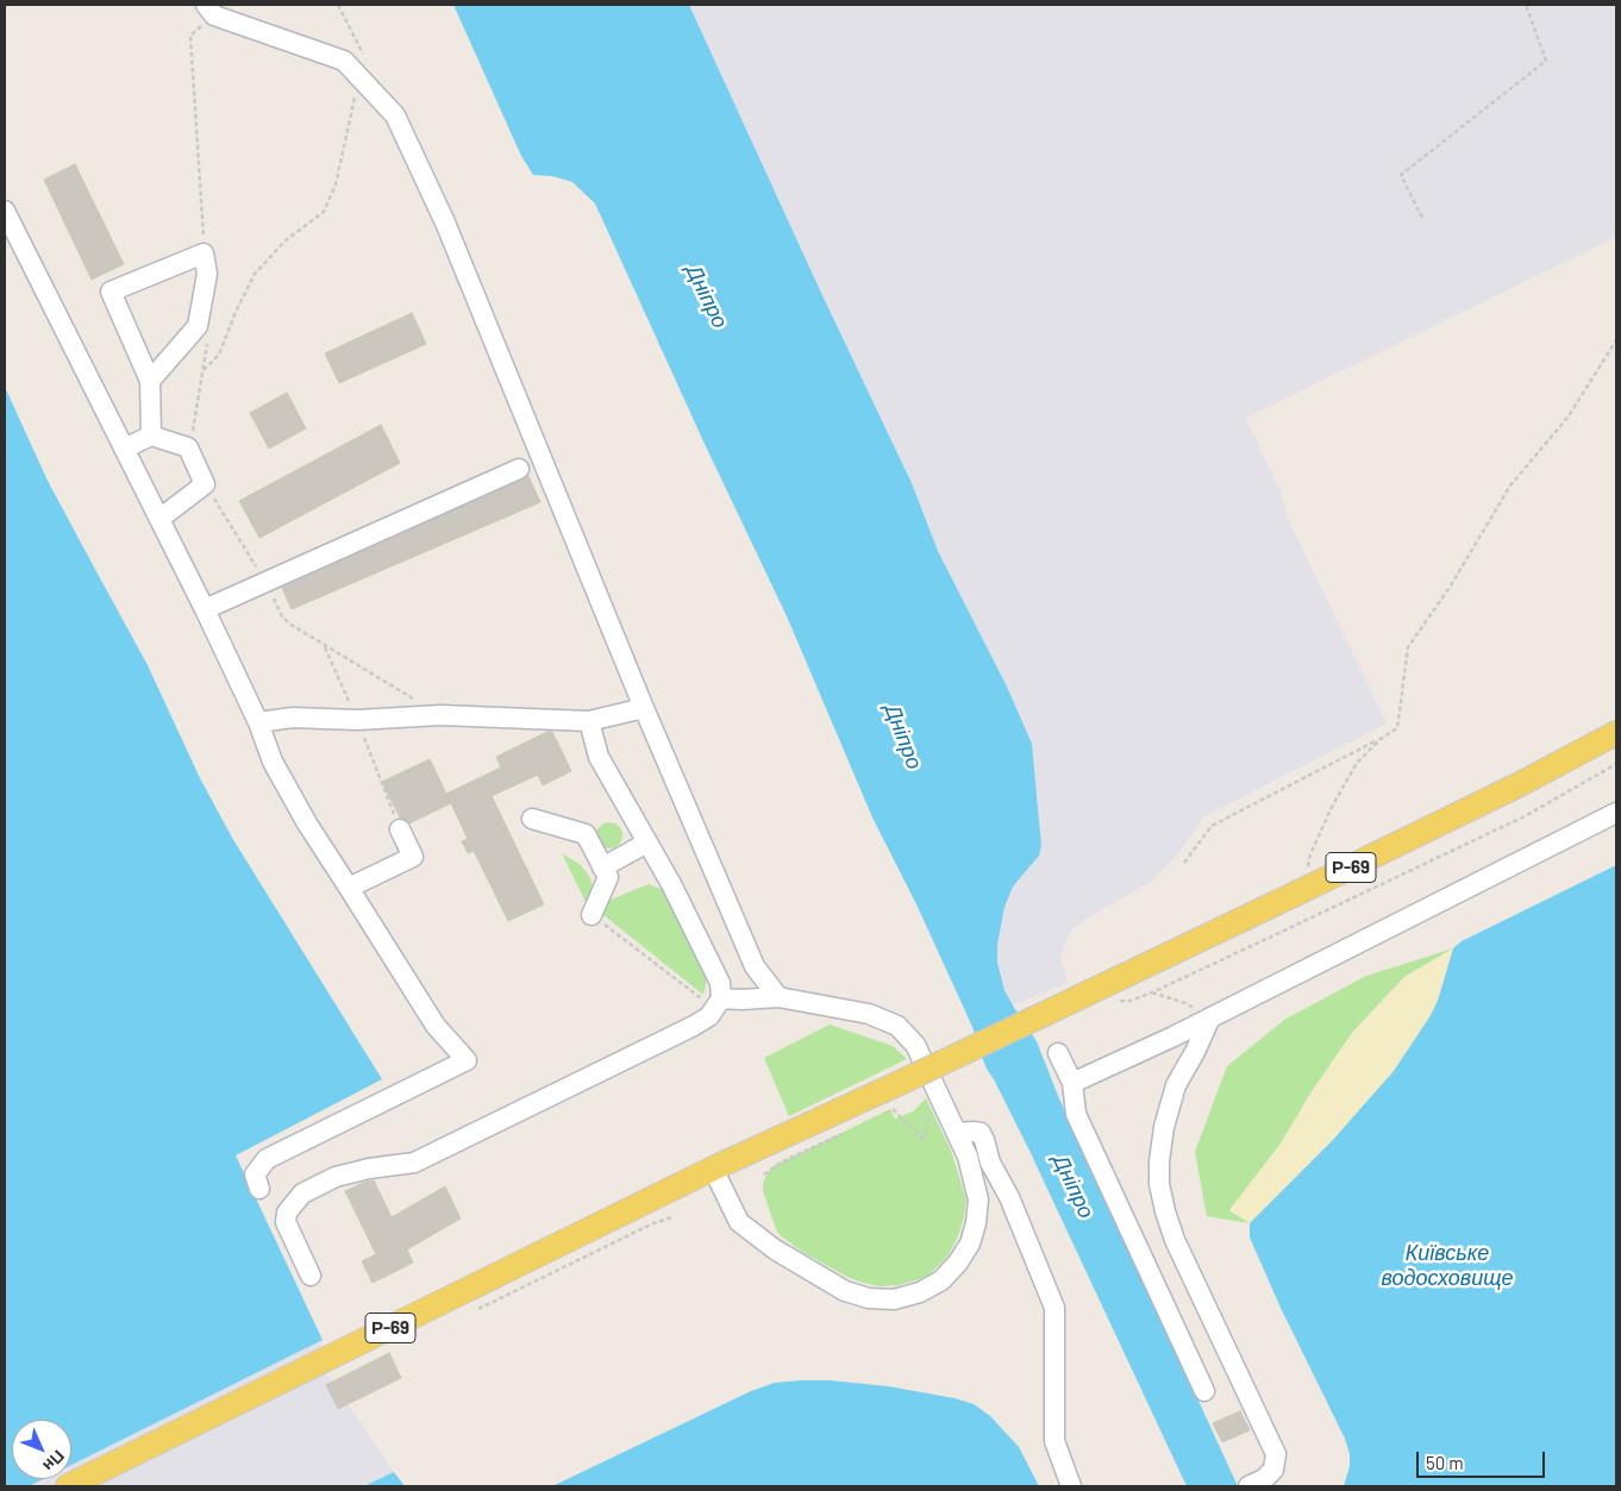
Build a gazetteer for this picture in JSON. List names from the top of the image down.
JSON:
{
  "streets": {
    "main road": ["Р-69"]
  },
  "water": ["Дніпро", "Київське водосховище"],
  "scale_bar": "50 m",
  "north": "bottom right"
}
